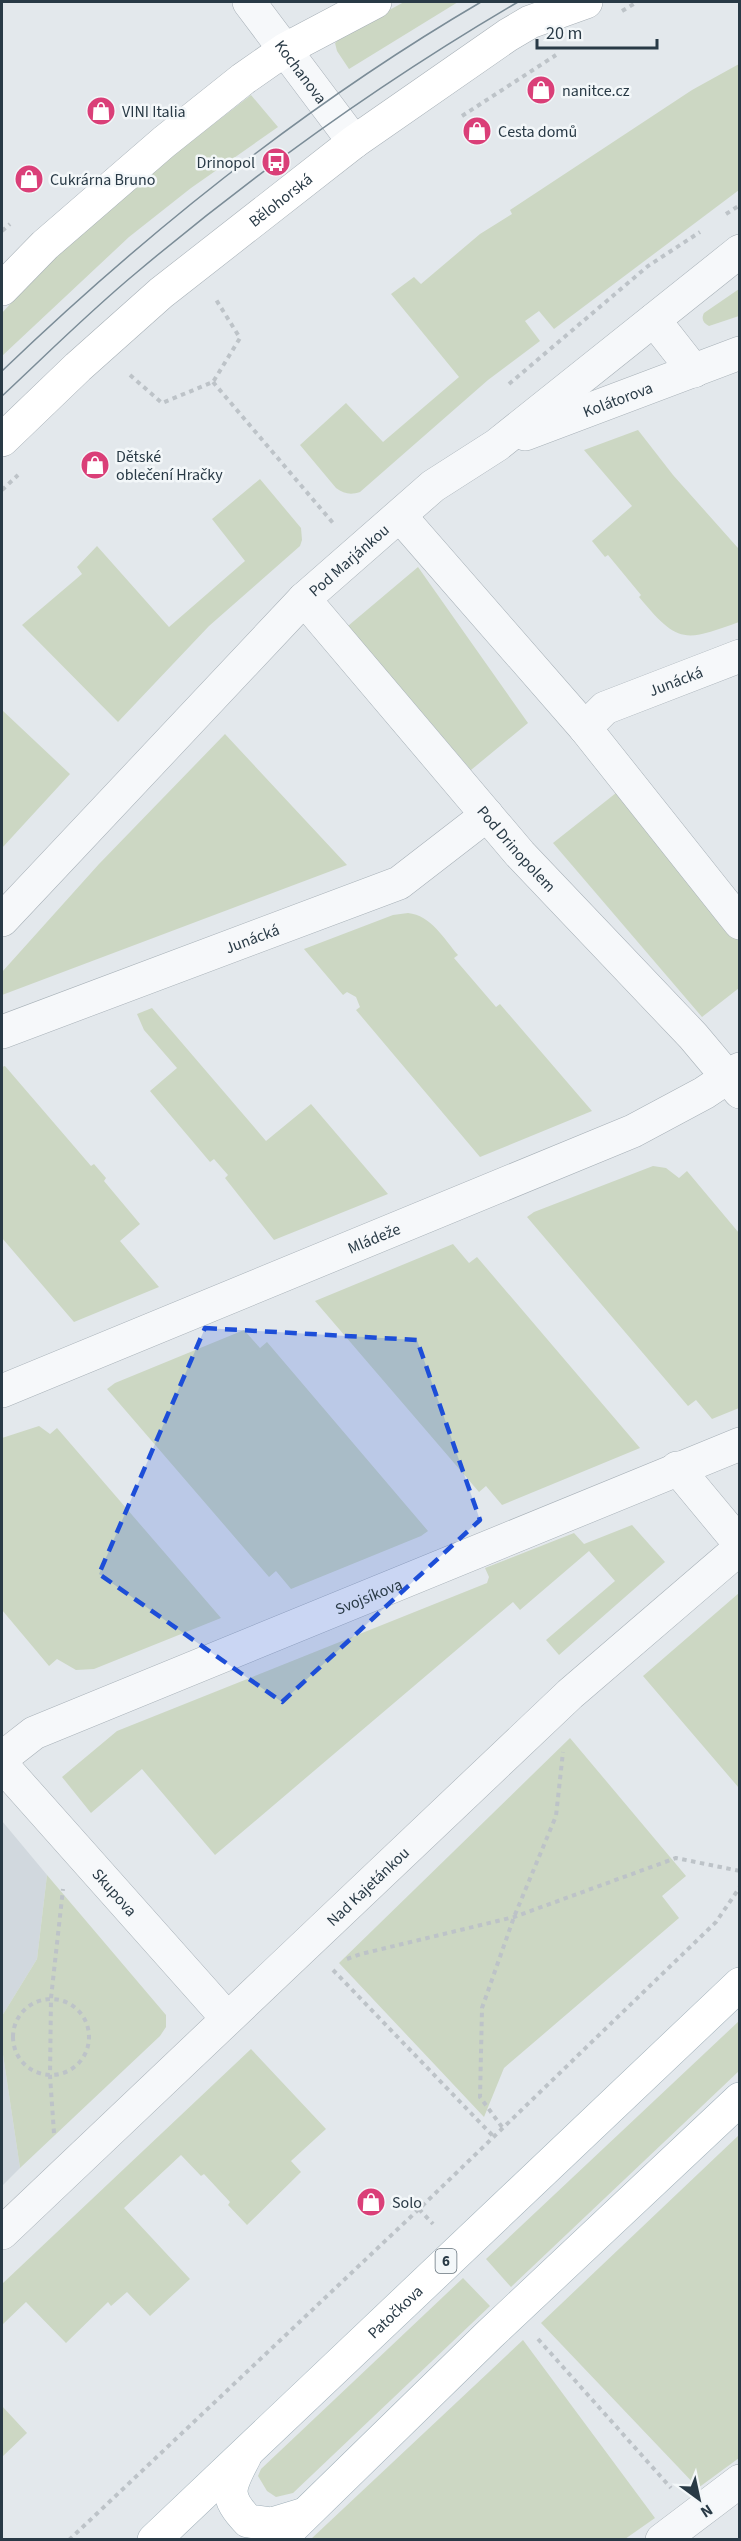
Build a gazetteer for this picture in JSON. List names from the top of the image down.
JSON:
{
  "streets": {
    "main road": ["Bělohorská", "6", "Patočkova"],
    "street": [
      "Kochanova",
      "Kolátorova",
      "Pod Marjánkou",
      "Junácká",
      "Pod Drinopolem",
      "Mládeže",
      "Svojsíkova",
      "Nad Kajetánkou",
      "Skupova"
    ]
  },
  "crossings": [
    ["Kochanova", "Bělohorská"],
    ["Kolátorova", "Pod Marjánkou"],
    ["Pod Marjánkou", "Pod Drinopolem"],
    ["Junácká", "Pod Drinopolem"],
    ["Pod Drinopolem", "Mládeže"],
    ["Svojsíkova", "Nad Kajetánkou"],
    ["Nad Kajetánkou", "Skupova"]
  ],
  "places": {
    "shop": [
      "nanitce.cz",
      "VINI Italia",
      "Cesta domů",
      "Cukrárna Bruno",
      "Dětské oblečení Hračky",
      "Solo"
    ],
    "bus stop": ["Drinopol"]
  },
  "scale_bar": "20 m",
  "north": "bottom right"
}
